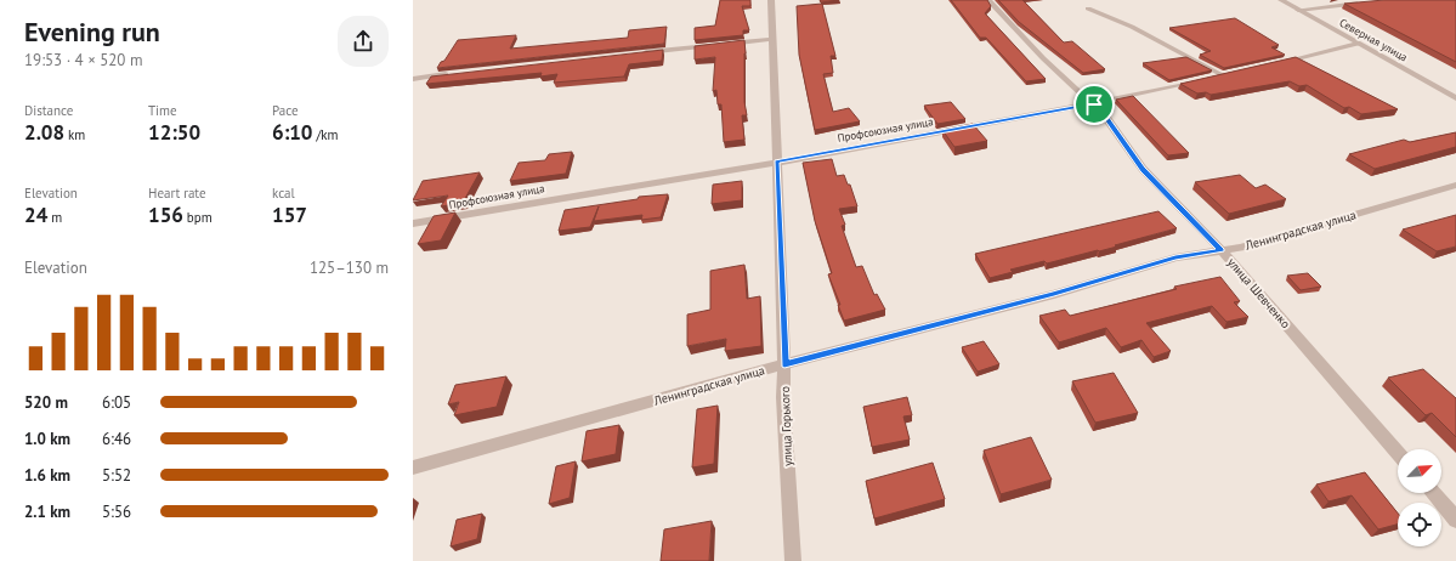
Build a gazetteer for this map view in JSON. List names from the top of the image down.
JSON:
{
  "streets": {
    "street": [
      "Северная улица",
      "Профсоюзная улица",
      "Ленинградская улица",
      "улица Шевченко",
      "улица Горького"
    ]
  },
  "crossings": [
    ["Профсоюзная улица", "улица Шевченко"],
    ["Профсоюзная улица", "улица Горького"],
    ["Ленинградская улица", "улица Шевченко"],
    ["Ленинградская улица", "улица Горького"]
  ],
  "north": "top right",
  "page": {
    "heading": ["Evening run", "19:53 · 4 × 520 m"],
    "stats": [
      ["Distance", "2.08 km"],
      ["Time", "12:50"],
      ["Pace", "6:10 /km"],
      ["Elevation", "24 m"],
      ["Heart rate", "156 bpm"],
      ["kcal", "157"]
    ],
    "chart": ["Elevation", "125–130 m"],
    "list": [
      {
        "name": "520 m",
        "note": "6:05"
      },
      {
        "name": "1.0 km",
        "note": "6:46"
      },
      {
        "name": "1.6 km",
        "note": "5:52"
      },
      {
        "name": "2.1 km",
        "note": "5:56"
      }
    ]
  }
}
